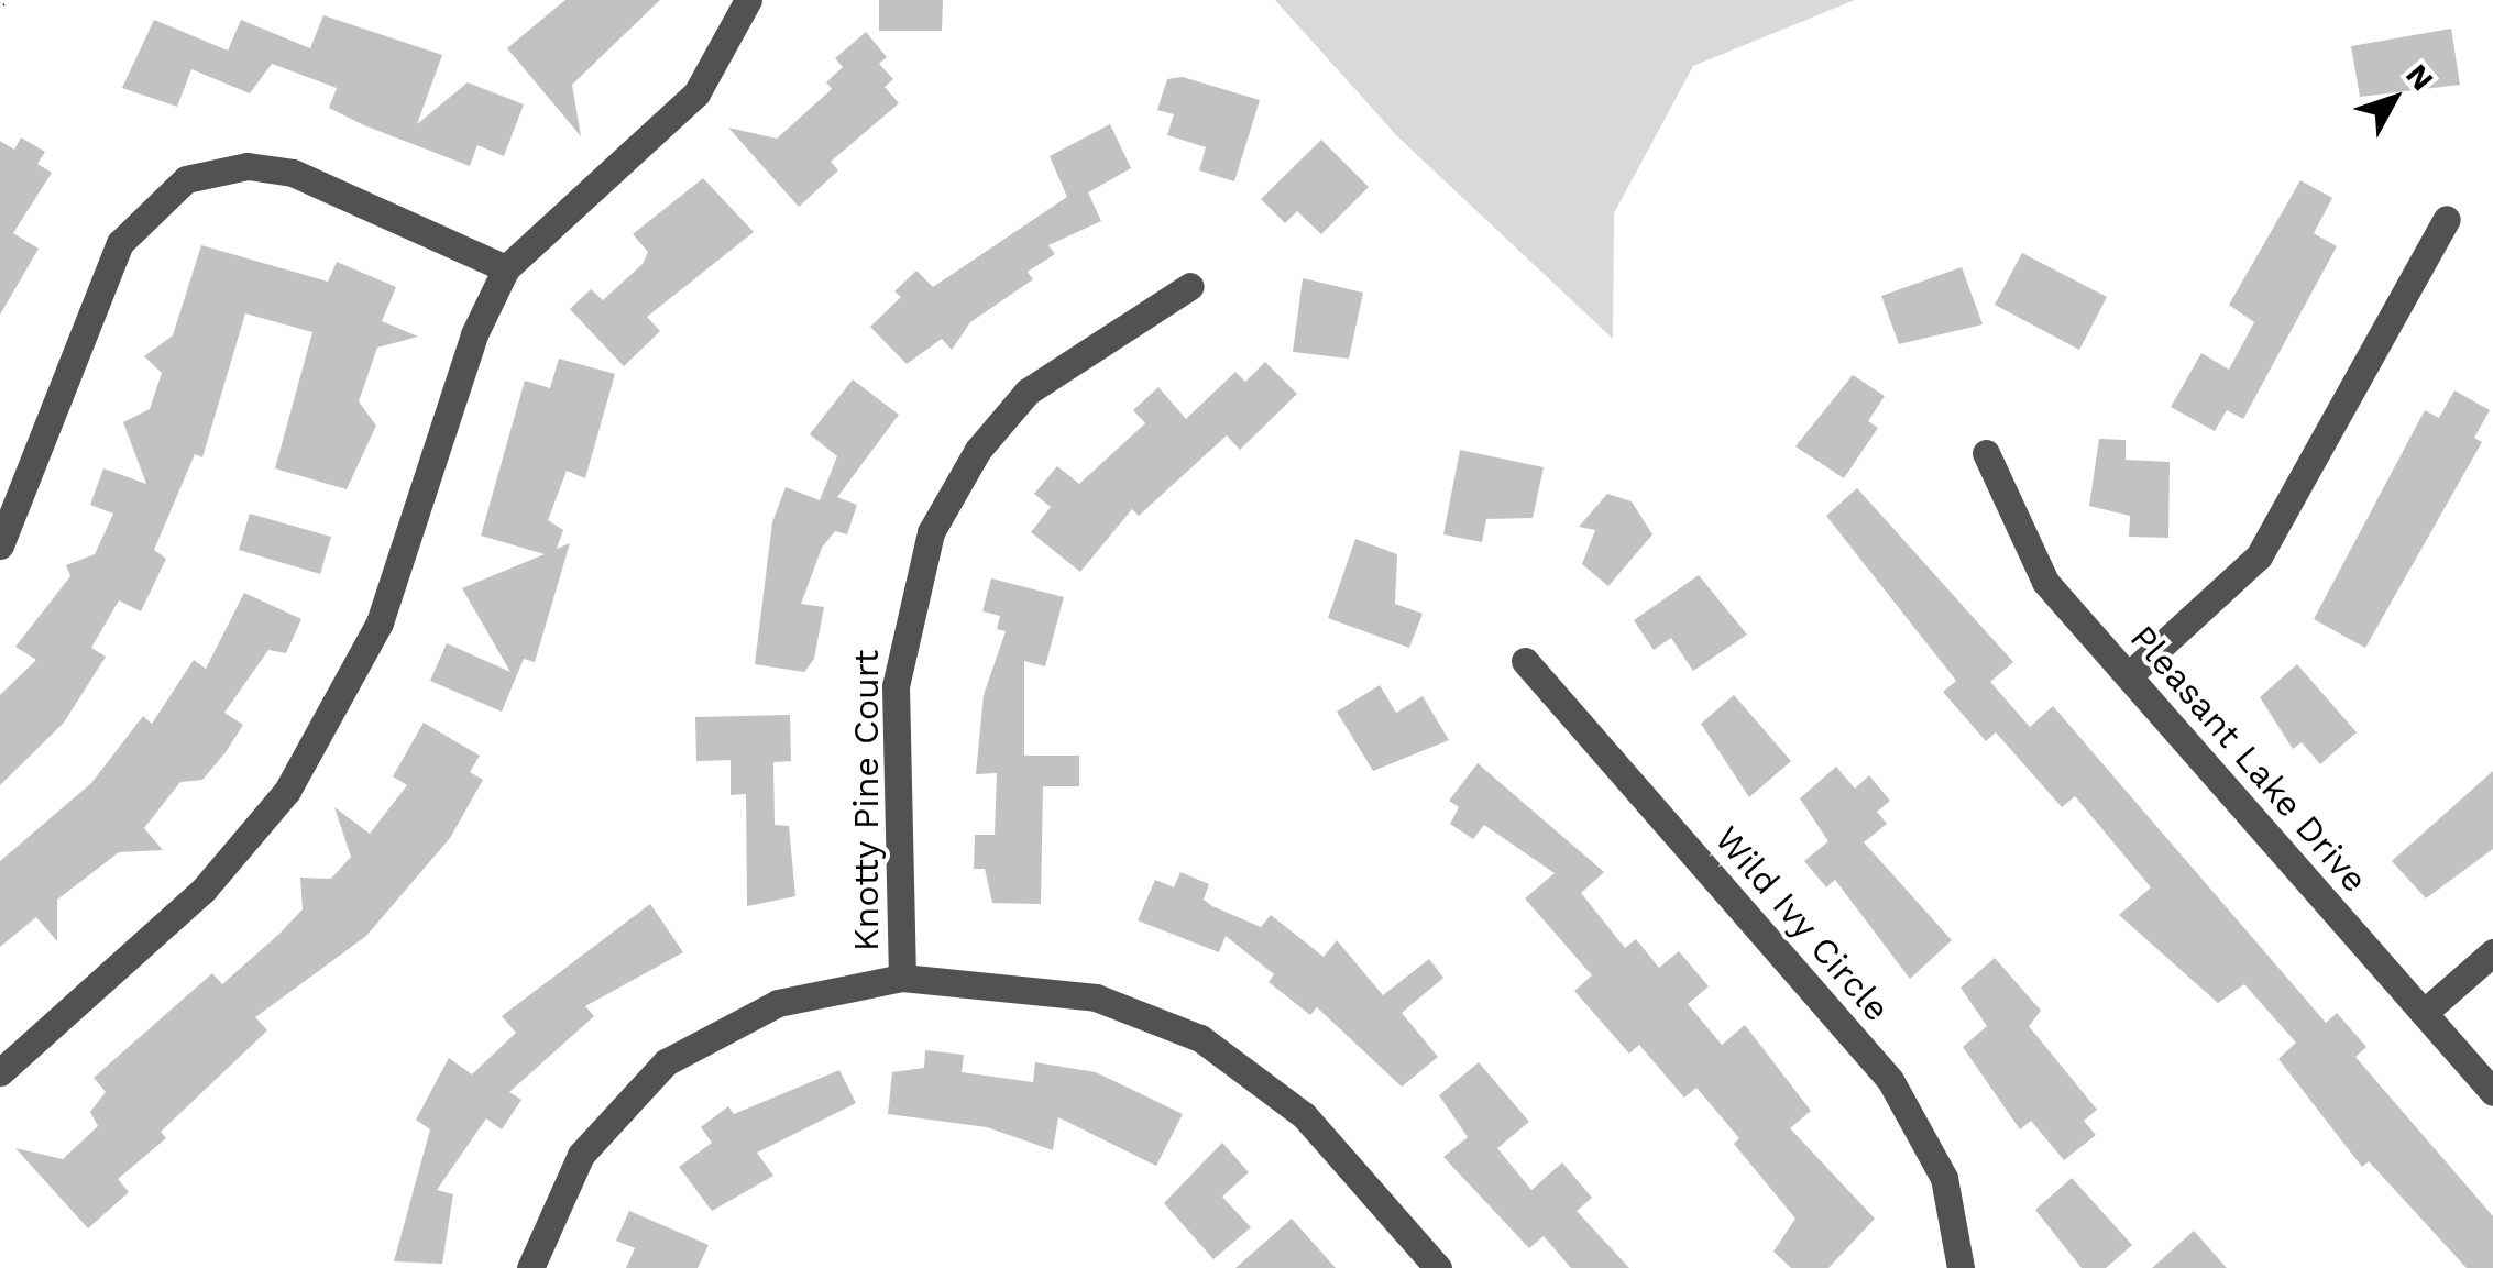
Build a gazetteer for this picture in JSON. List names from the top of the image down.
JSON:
{
  "streets": {
    "street": ["Pleasant Lake Drive", "Knotty Pine Court", "Wild Ivy Circle"]
  },
  "north": "top right"
}
